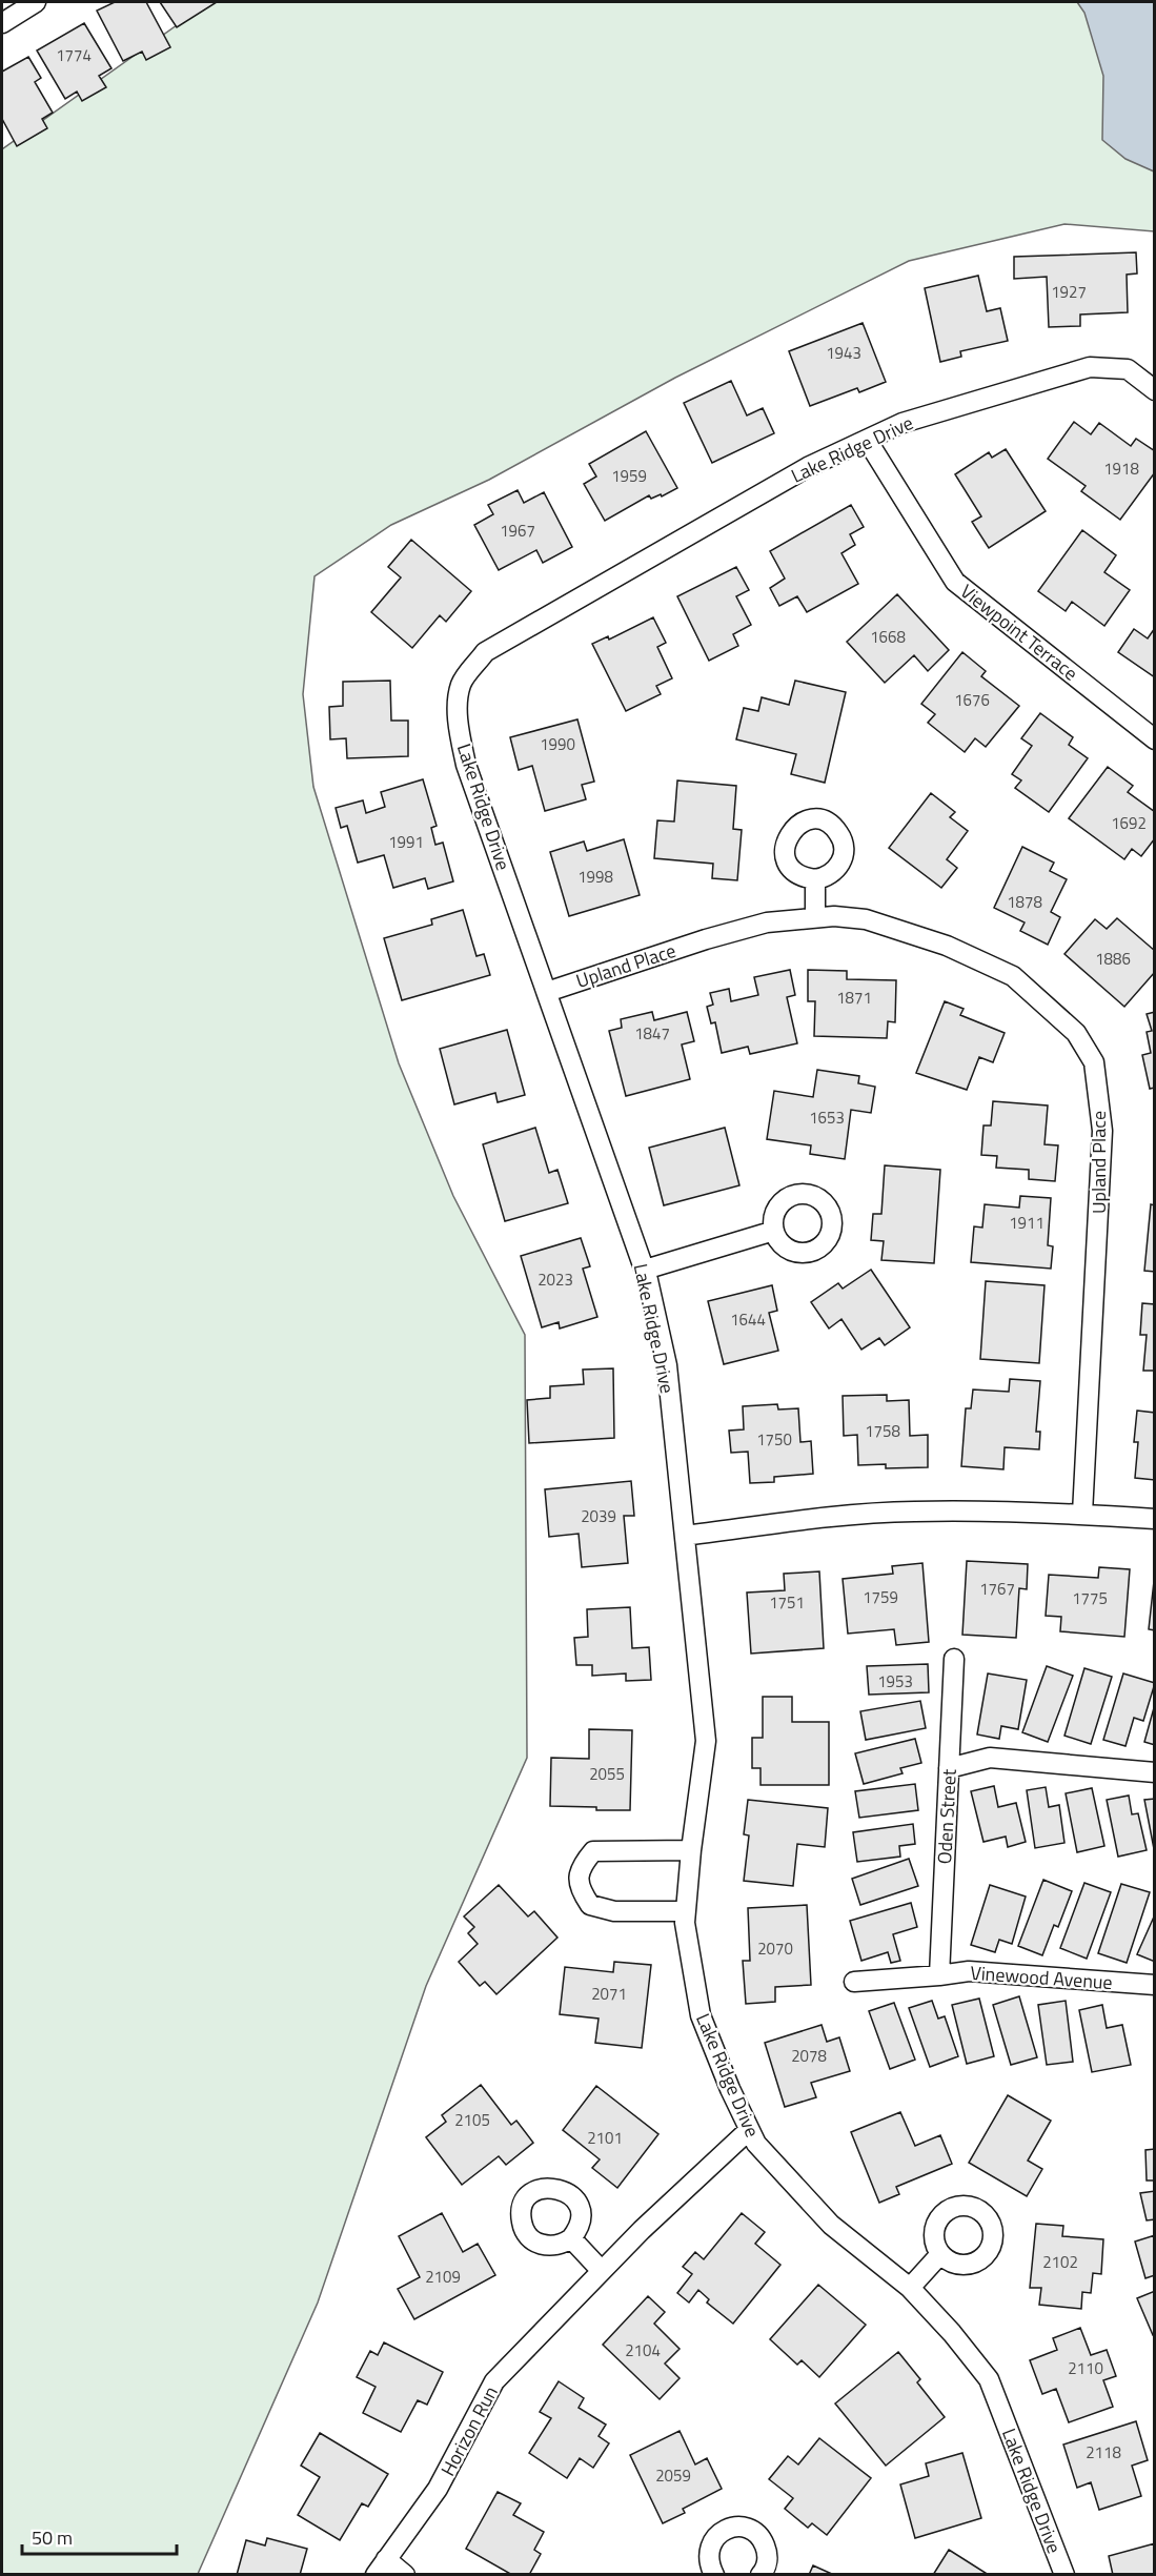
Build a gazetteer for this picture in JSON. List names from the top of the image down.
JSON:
{
  "streets": {
    "street": [
      "Lake Ridge Drive",
      "Viewpoint Terrace",
      "Upland Place",
      "Oden Street",
      "Vinewood Avenue",
      "Horizon Run"
    ]
  },
  "crossings": [
    ["Lake Ridge Drive", "Viewpoint Terrace"],
    ["Lake Ridge Drive", "Upland Place"],
    ["Lake Ridge Drive", "Horizon Run"],
    ["Oden Street", "Vinewood Avenue"]
  ],
  "house_numbers": [
    "1774",
    "1927",
    "1943",
    "1918",
    "1959",
    "1967",
    "1668",
    "1676",
    "1990",
    "1692",
    "1991",
    "1998",
    "1878",
    "1886",
    "1871",
    "1847",
    "1653",
    "1911",
    "2023",
    "1644",
    "1758",
    "1750",
    "2039",
    "1767",
    "1759",
    "1775",
    "1751",
    "1953",
    "2055",
    "2070",
    "2071",
    "2078",
    "2105",
    "2101",
    "2102",
    "2109",
    "2104",
    "2110",
    "2118",
    "2059"
  ],
  "scale_bar": "50 m"
}
